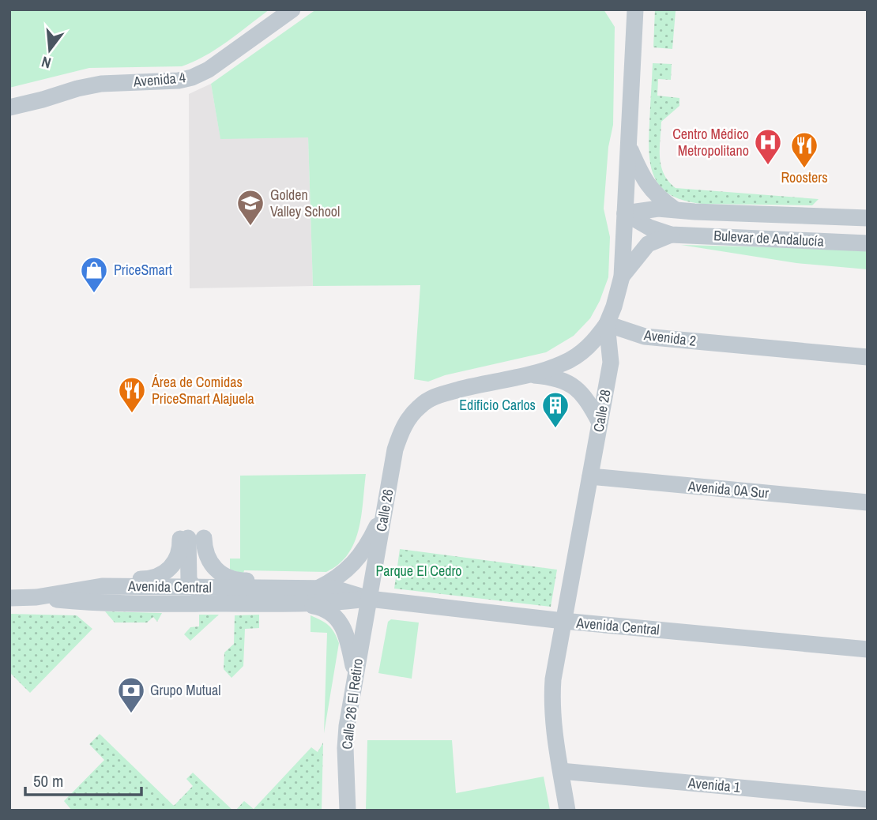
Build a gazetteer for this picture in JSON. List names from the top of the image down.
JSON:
{
  "streets": {
    "street": [
      "Avenida 4",
      "Bulevar de Andalucía",
      "Avenida 2",
      "Calle 28",
      "Avenida 0A Sur",
      "Calle 26",
      "Avenida Central",
      "Calle 26 El Retiro",
      "Avenida 1"
    ]
  },
  "crossings": [
    ["Bulevar de Andalucía", "Calle 28"],
    ["Avenida 2", "Calle 28"],
    ["Calle 28", "Avenida 0A Sur"],
    ["Calle 28", "Avenida Central"],
    ["Calle 28", "Avenida 1"],
    ["Calle 26", "Avenida Central"],
    ["Calle 26", "Calle 26 El Retiro"],
    ["Avenida Central", "Calle 26 El Retiro"]
  ],
  "parks": ["Parque El Cedro"],
  "places": {
    "hospital": ["Centro Médico Metropolitano"],
    "restaurant": ["Roosters", "Área de Comidas PriceSmart Alajuela"],
    "school or university": ["Golden Valley School"],
    "shop": ["PriceSmart"],
    "building": ["Edificio Carlos"],
    "bank": ["Grupo Mutual"]
  },
  "scale_bar": "50 m",
  "north": "bottom"
}
